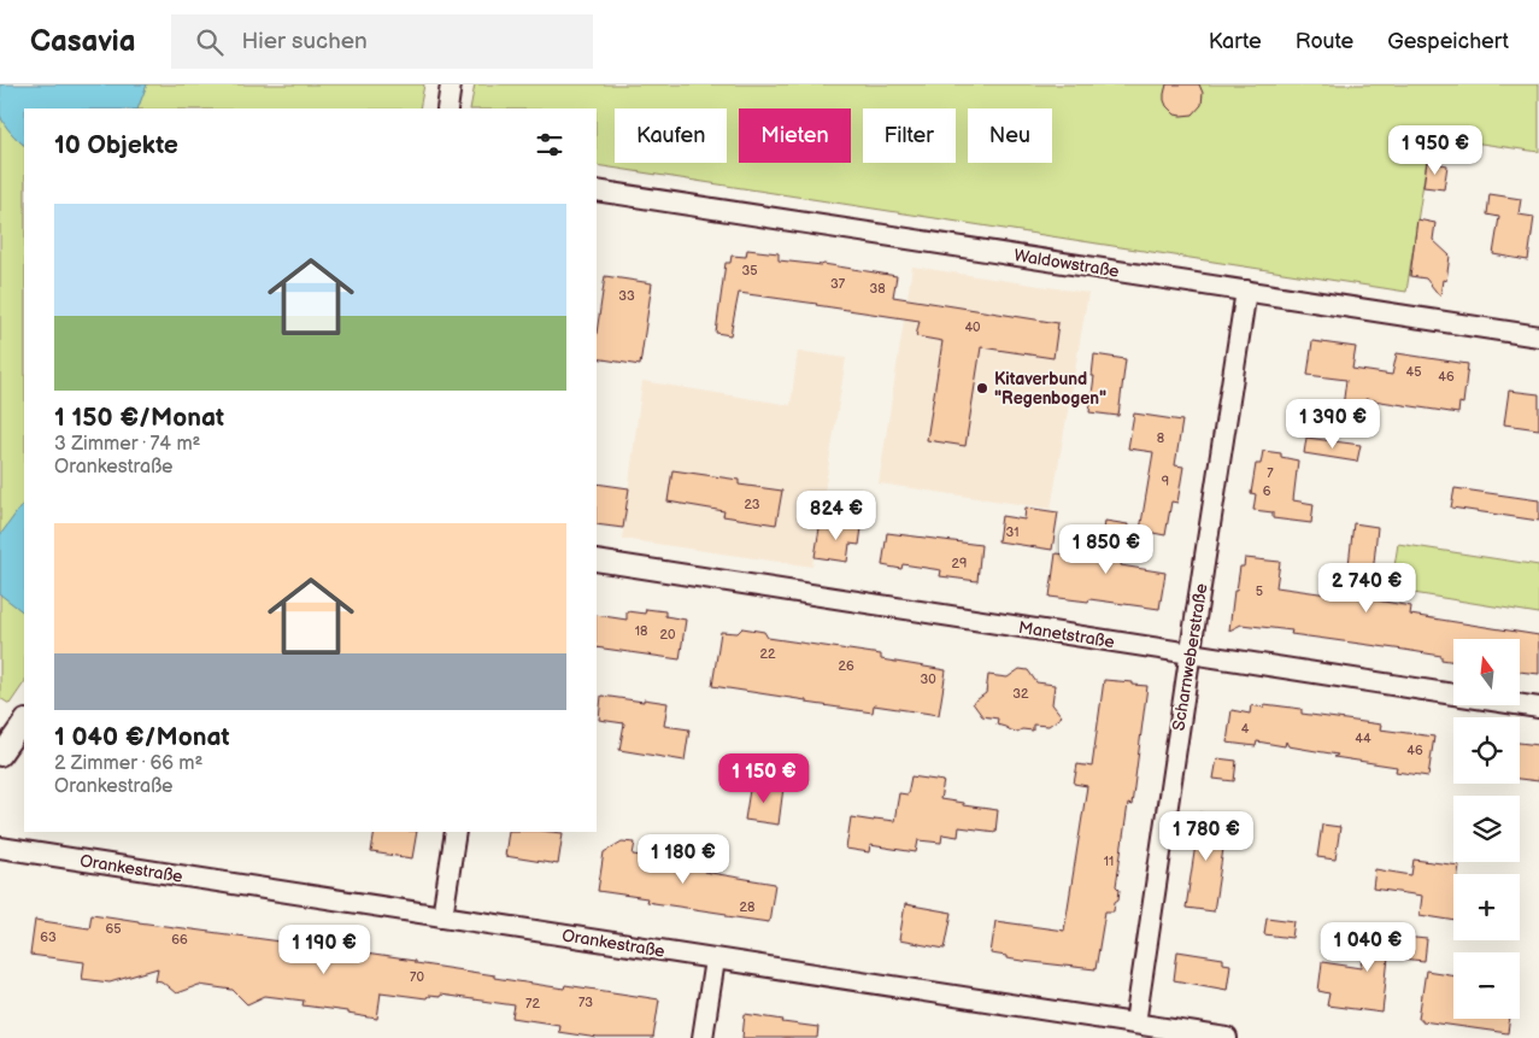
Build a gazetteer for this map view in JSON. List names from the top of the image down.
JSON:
{
  "streets": {
    "street": [
      "Waldowstraße",
      "Manetstraße",
      "Scharnweberstraße",
      "Orankestraße"
    ]
  },
  "crossings": [
    ["Waldowstraße", "Scharnweberstraße"],
    ["Manetstraße", "Scharnweberstraße"],
    ["Scharnweberstraße", "Orankestraße"]
  ],
  "places": ["Kitaverbund \"Regenbogen\""],
  "house_numbers": [
    "35",
    "37",
    "38",
    "33",
    "40",
    "45",
    "46",
    "8",
    "7",
    "9",
    "6",
    "23",
    "31",
    "29",
    "5",
    "18",
    "20",
    "22",
    "26",
    "30",
    "32",
    "4",
    "44",
    "46",
    "11",
    "28",
    "65",
    "63",
    "66",
    "70",
    "73",
    "72"
  ],
  "north": "top",
  "page": {
    "header": "Casavia",
    "search": "Hier suchen",
    "nav": ["Karte", "Route", "Gespeichert"],
    "chip": [
      "Kaufen",
      "Mieten",
      "Filter",
      "Neu"
    ],
    "heading": "10 Objekte",
    "price": [
      "1 950 €",
      "1 390 €",
      "824 €",
      "1 850 €",
      "2 740 €",
      "1 150 €",
      "1 780 €",
      "1 180 €",
      "1 040 €",
      "1 190 €"
    ],
    "list": [
      {
        "name": "1 150 €/Monat",
        "note": "3 Zimmer · 74 m² · Orankestraße"
      },
      {
        "name": "1 040 €/Monat",
        "note": "2 Zimmer · 66 m² · Orankestraße"
      }
    ],
    "map_buttons": ["+", "−"]
  }
}
